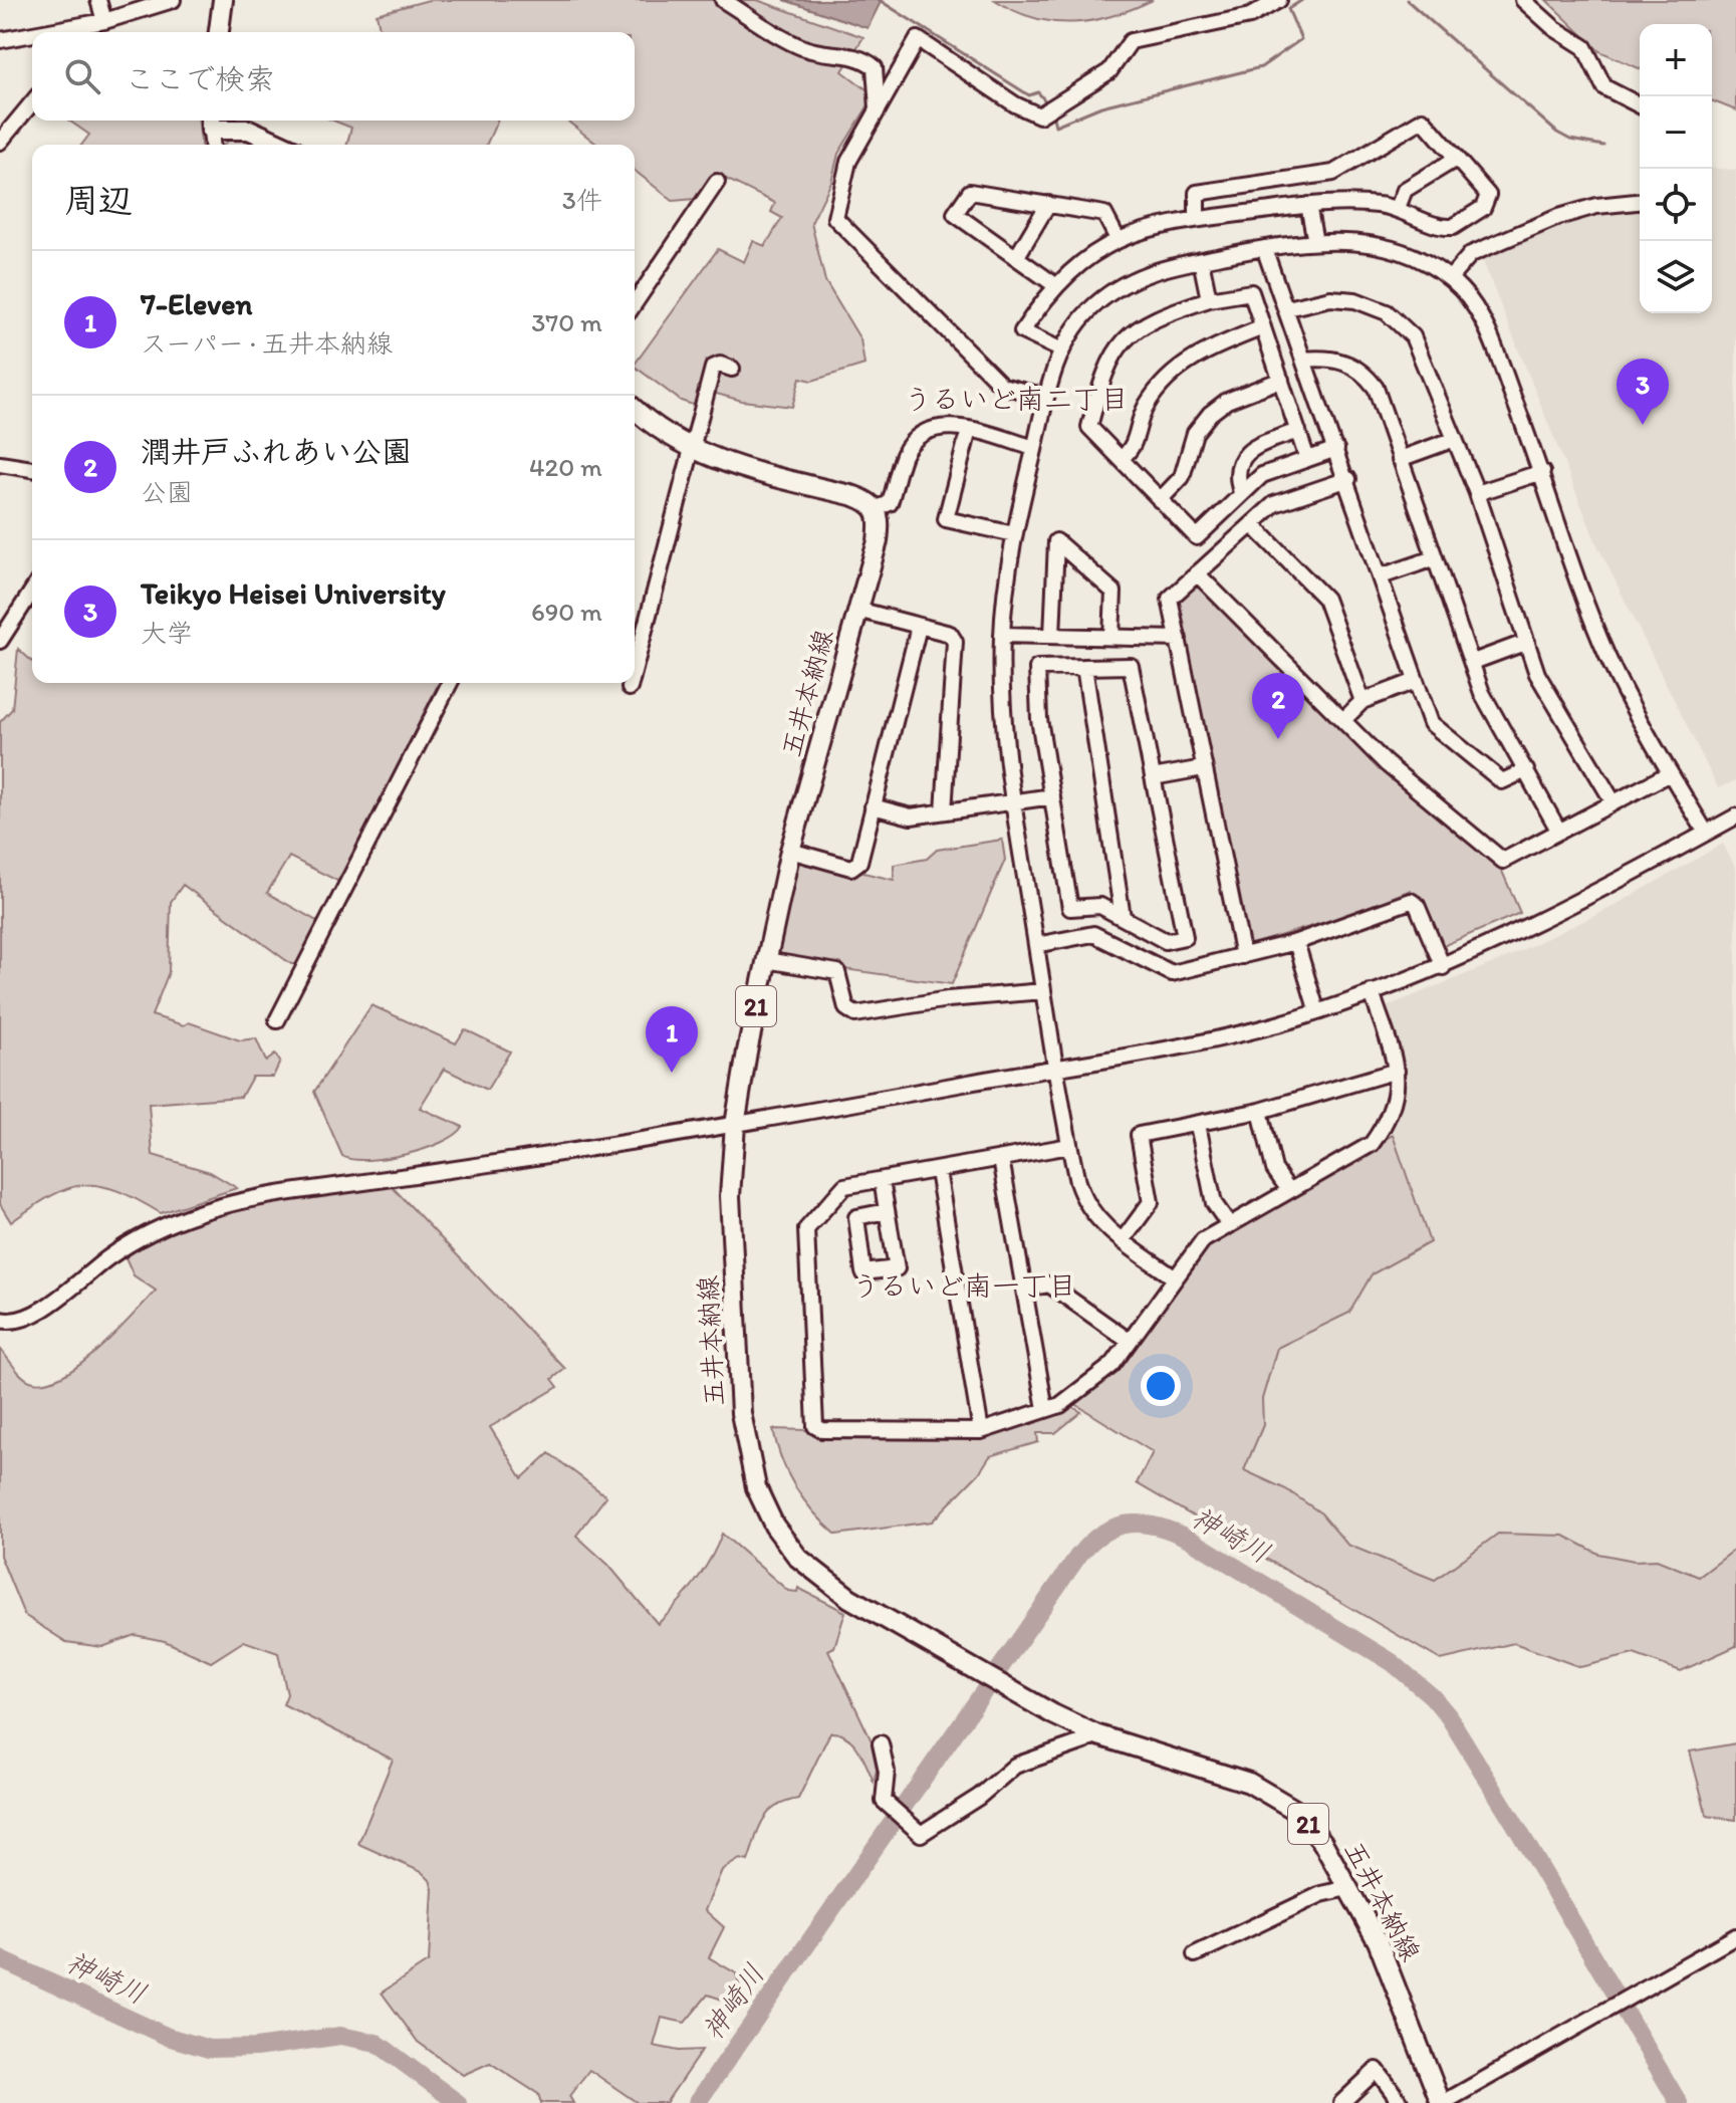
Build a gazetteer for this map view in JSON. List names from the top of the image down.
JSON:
{
  "streets": {
    "main road": ["五井本納線", "21"]
  },
  "districts": ["うるいど南二丁目", "うるいど南一丁目"],
  "water": ["神崎川"],
  "page": {
    "map_buttons": ["+", "−"],
    "search": "ここで検索",
    "heading": ["周辺", "3件"],
    "list": [
      {
        "mark": "1",
        "name": "7-Eleven",
        "note": "スーパー · 五井本納線",
        "value": "370 m"
      },
      {
        "mark": "2",
        "name": "潤井戸ふれあい公園",
        "note": "公園",
        "value": "420 m"
      },
      {
        "mark": "3",
        "name": "Teikyo Heisei University",
        "note": "大学",
        "value": "690 m"
      }
    ],
    "pins": ["3", "2", "1"]
  }
}
